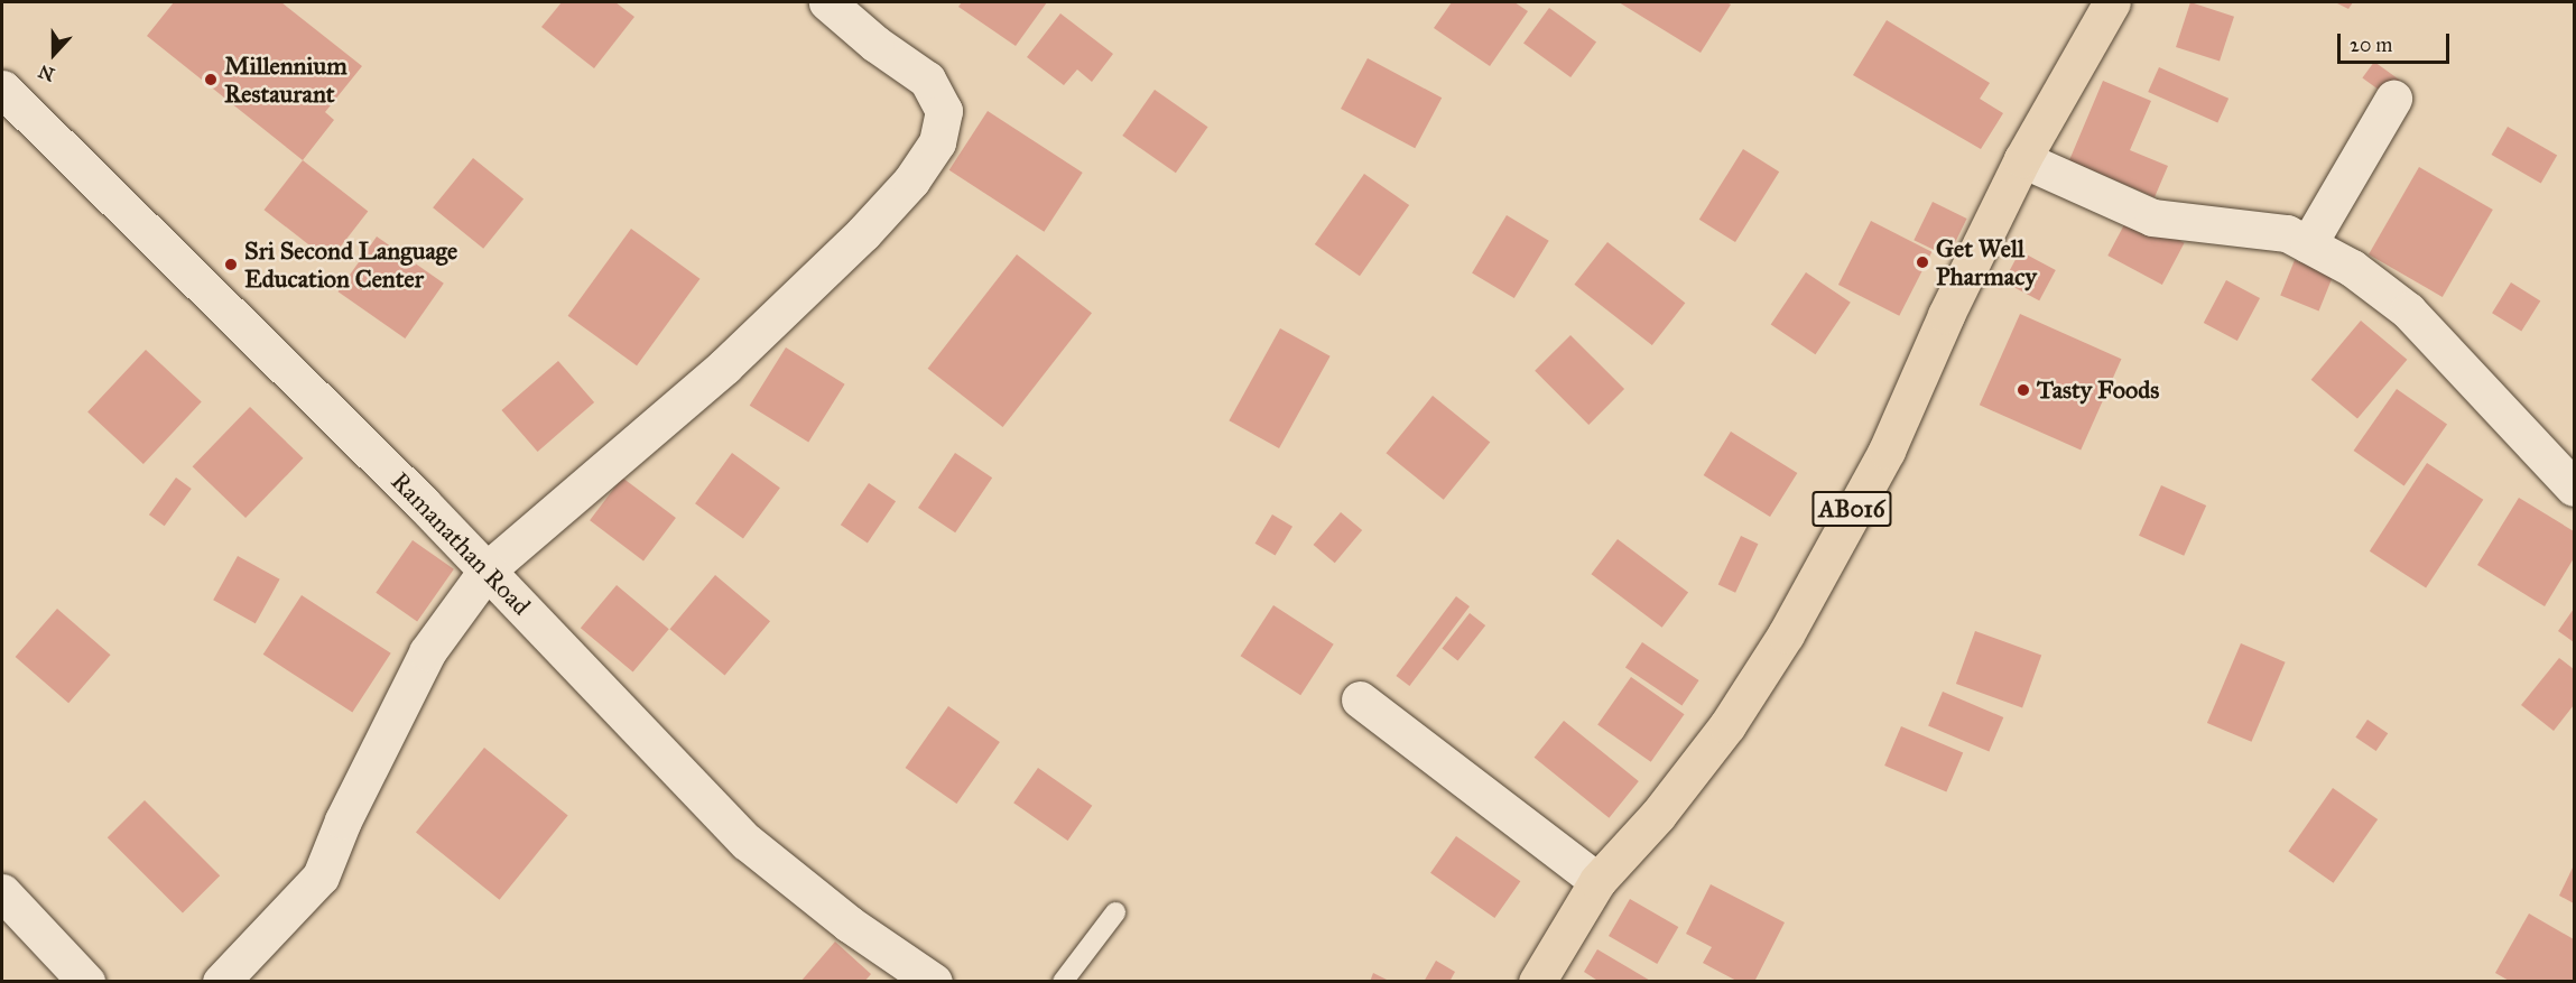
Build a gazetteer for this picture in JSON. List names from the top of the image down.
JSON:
{
  "streets": {
    "main road": ["AB016"],
    "street": ["Ramanathan Road"]
  },
  "places": [
    "Millennium Restaurant",
    "Get Well Pharmacy",
    "Sri Second Language Education Center",
    "Tasty Foods"
  ],
  "scale_bar": "20 m",
  "north": "bottom"
}
